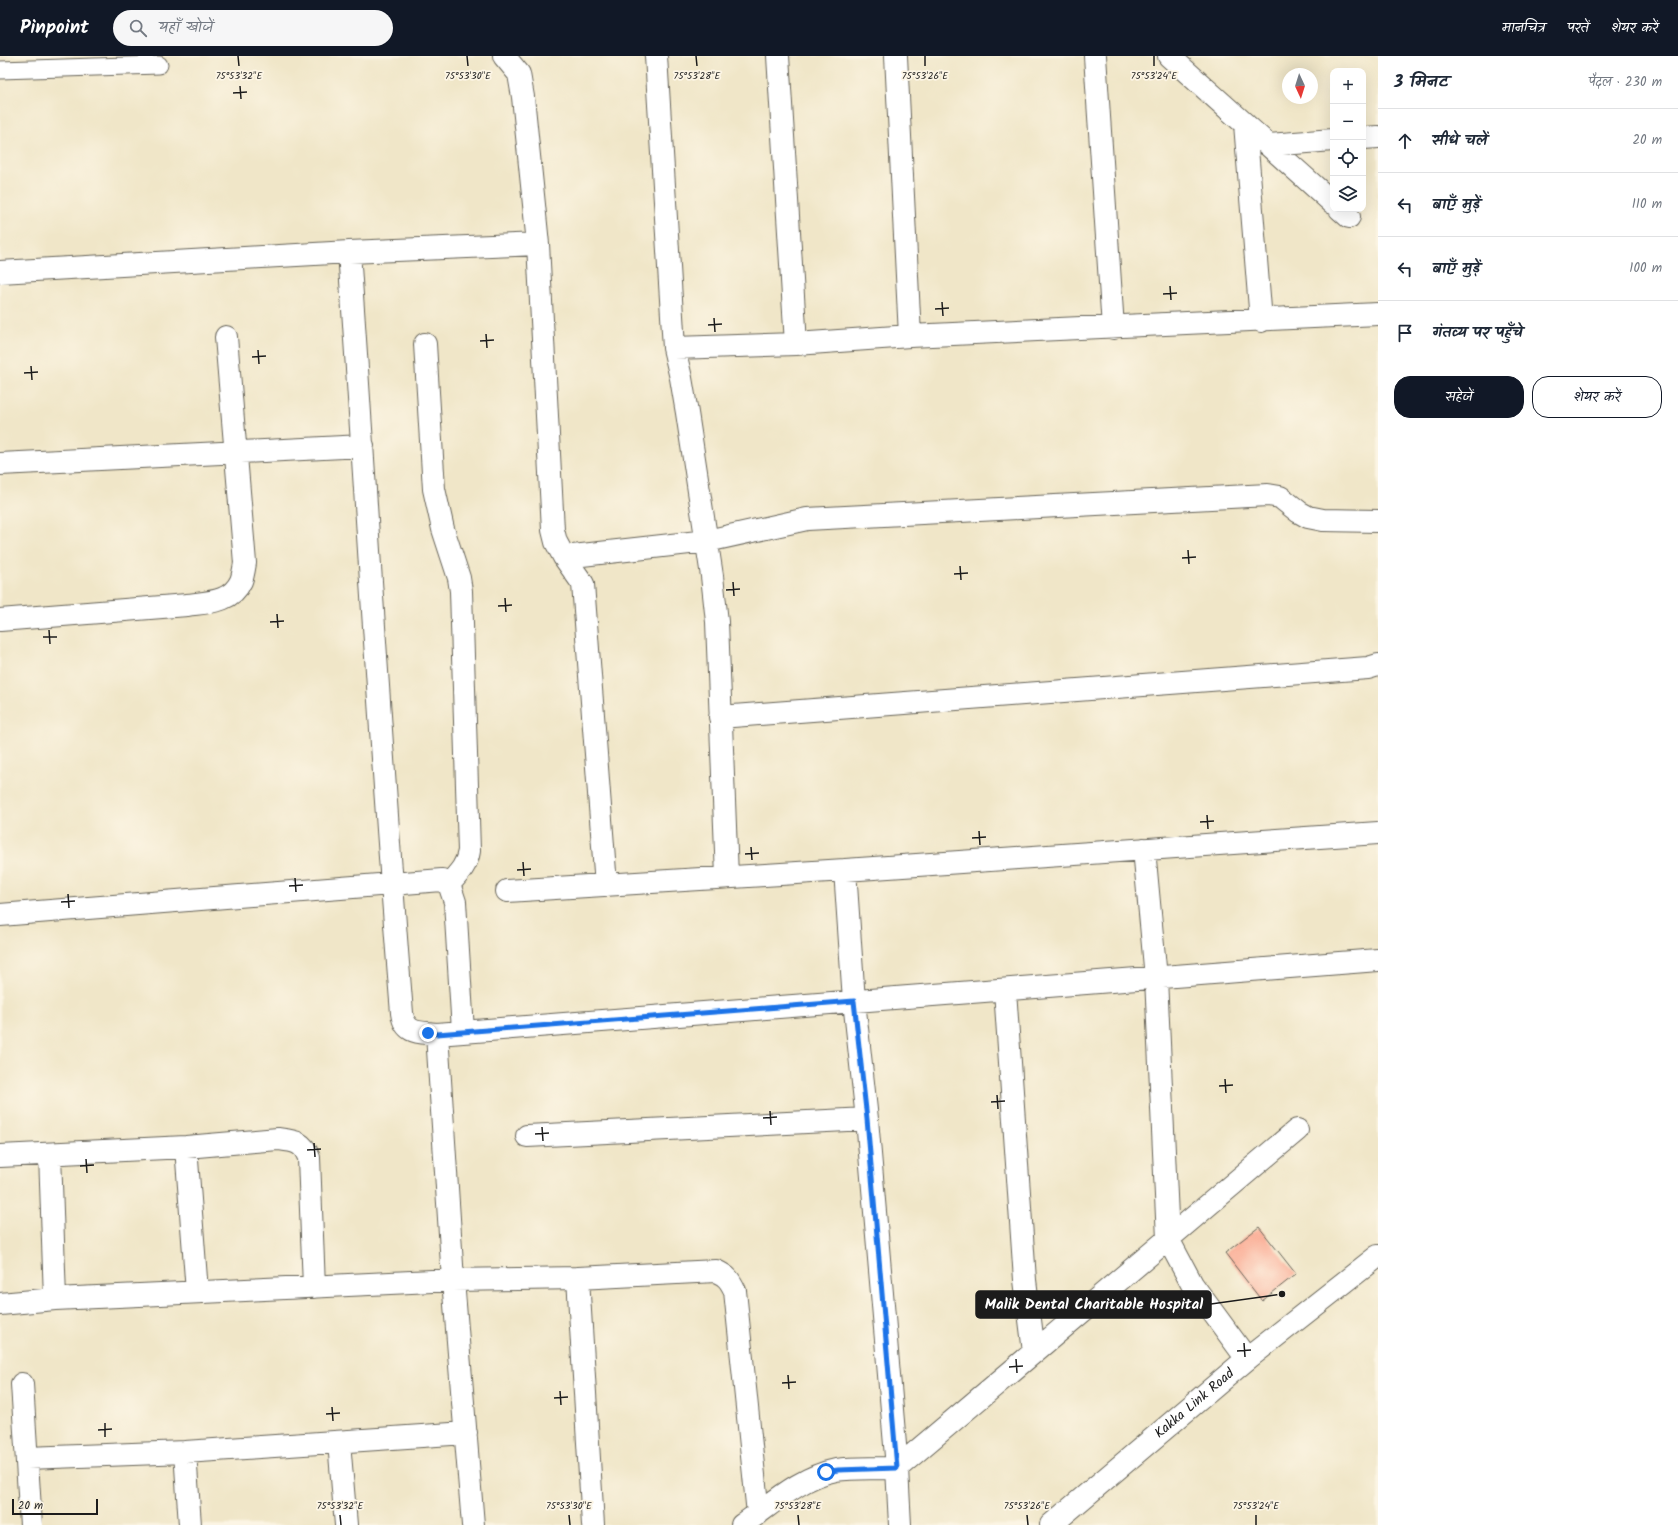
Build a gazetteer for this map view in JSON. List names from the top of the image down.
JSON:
{
  "streets": {
    "street": ["Kakka Link Road"]
  },
  "places": ["Malik Dental Charitable Hospital"],
  "scale_bar": "20 m",
  "north": "bottom",
  "page": {
    "header": "Pinpoint",
    "search": "यहाँ खोजें",
    "nav": ["मानचित्र", "परतें", "शेयर करें"],
    "heading": ["3 मिनट", "पैदल · 230 m"],
    "map_buttons": ["+", "−"],
    "list": [
      ["सीधे चलें", "20 m"],
      ["बाएँ मुड़ें", "110 m"],
      ["बाएँ मुड़ें", "100 m"],
      "गंतव्य पर पहुँचे"
    ],
    "buttons": ["सहेजें", "शेयर करें"],
    "scale": "20 m"
  },
  "coordinates": [
    "75°53'32\"E",
    "75°53'30\"E",
    "75°53'28\"E",
    "75°53'26\"E",
    "75°53'24\"E"
  ]
}
